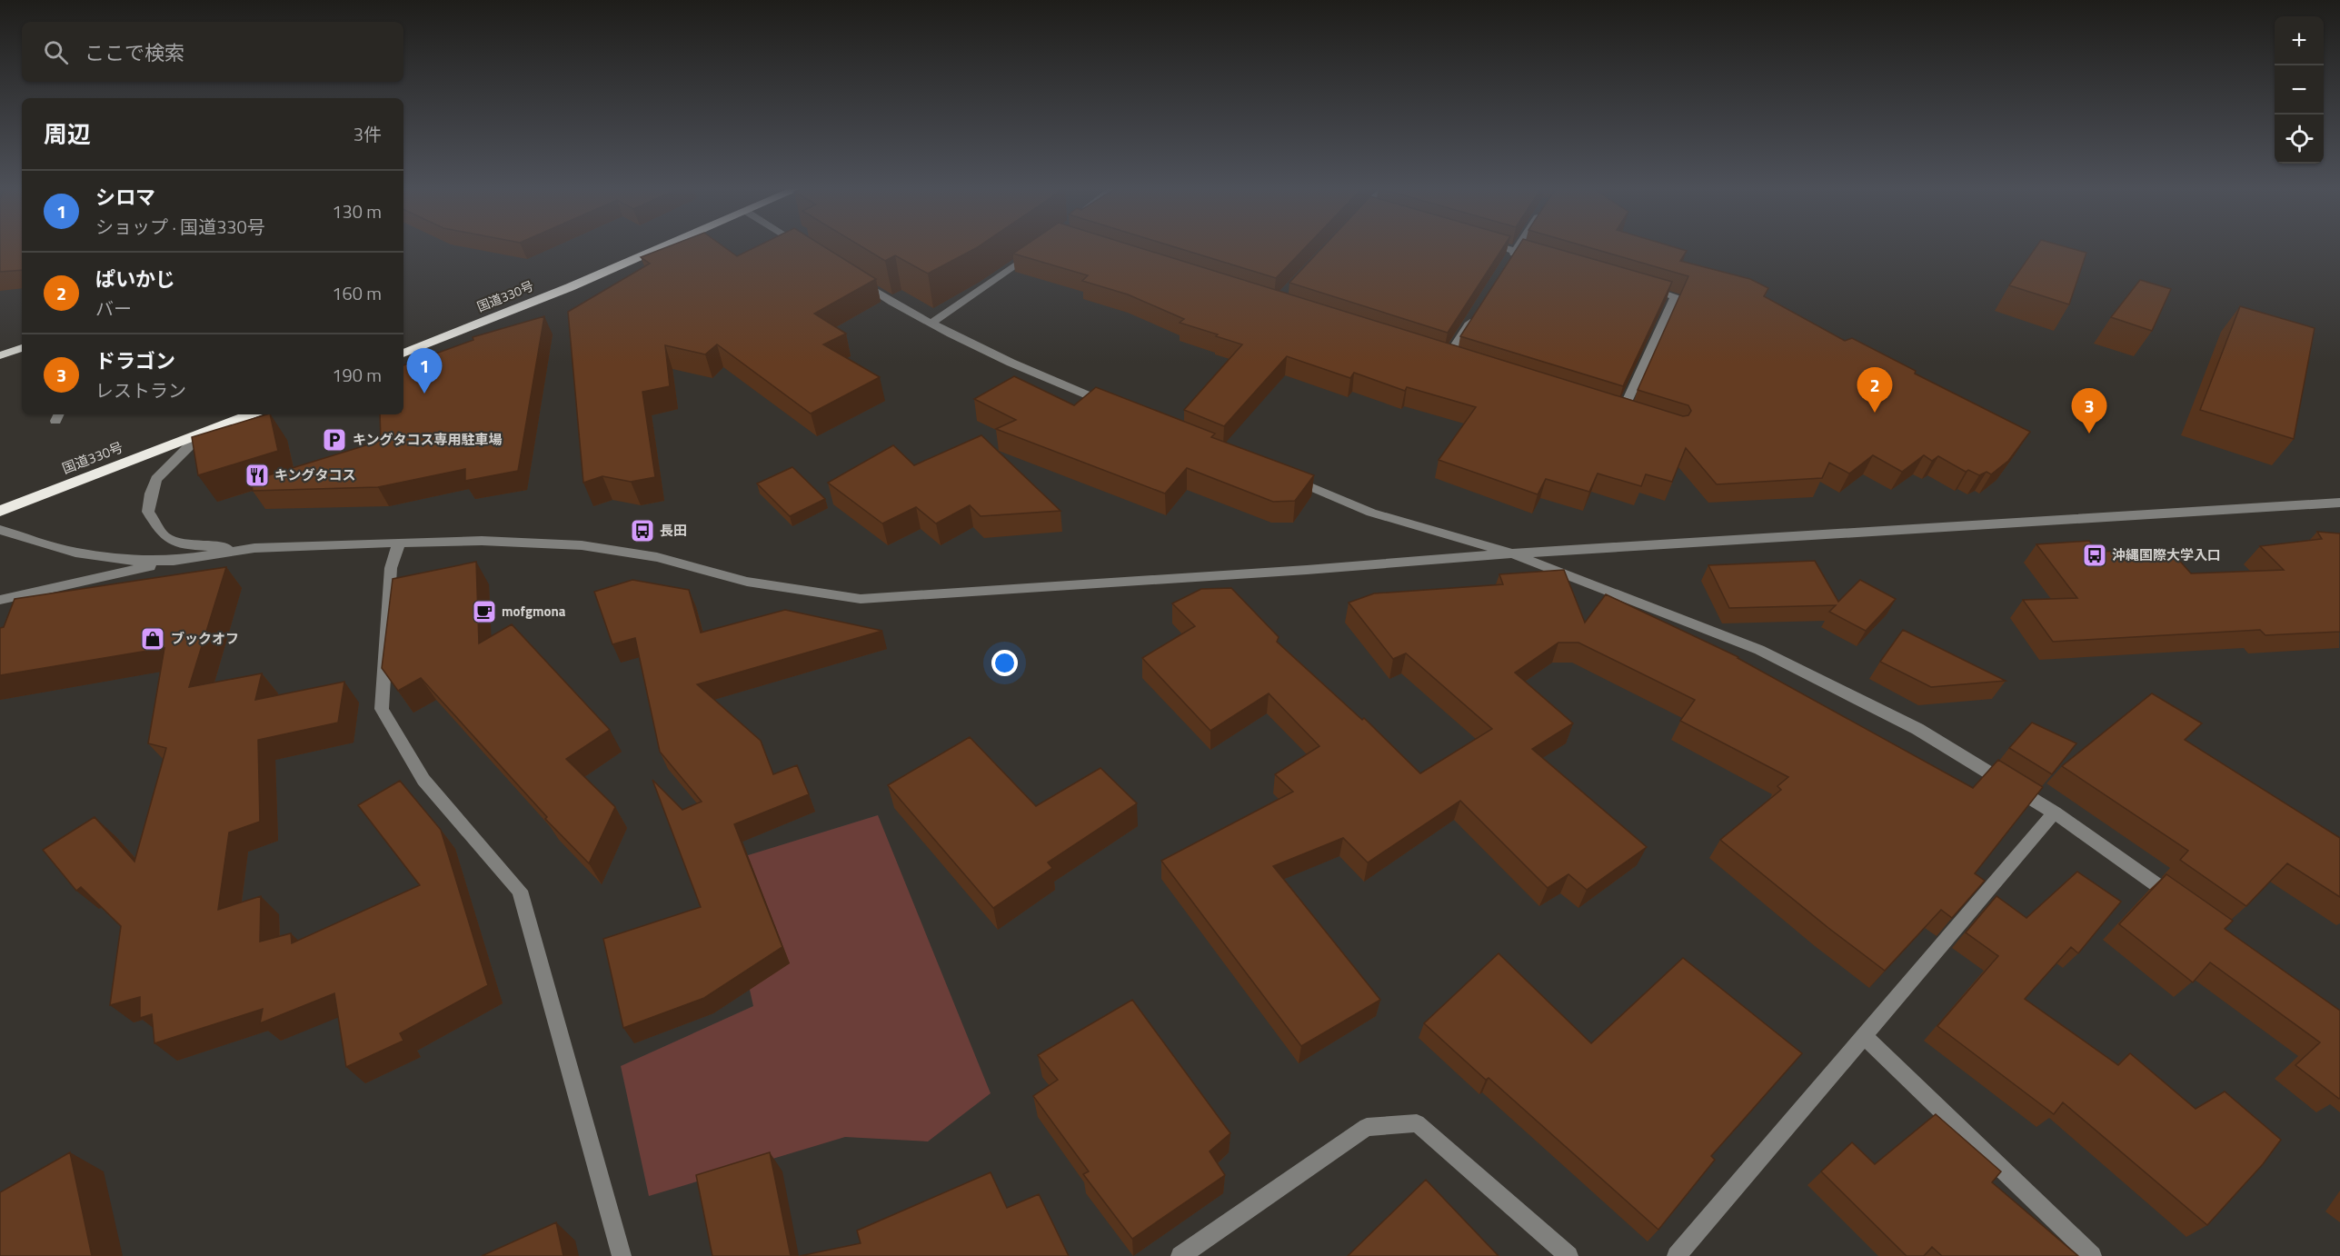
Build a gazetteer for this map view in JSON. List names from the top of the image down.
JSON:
{
  "streets": {
    "highway": ["国道330号"]
  },
  "places": {
    "parking": ["キングタコス専用駐車場"],
    "restaurant": ["キングタコス"],
    "bus stop": ["長田", "沖縄国際大学入口"],
    "cafe": ["mofgmona"],
    "shop": ["ブックオフ"]
  },
  "page": {
    "map_buttons": ["+", "−"],
    "search": "ここで検索",
    "heading": ["周辺", "3件"],
    "list": [
      {
        "mark": "1",
        "name": "シロマ",
        "note": "ショップ · 国道330号",
        "value": "130 m"
      },
      {
        "mark": "2",
        "name": "ぱいかじ",
        "note": "バー",
        "value": "160 m"
      },
      {
        "mark": "3",
        "name": "ドラゴン",
        "note": "レストラン",
        "value": "190 m"
      }
    ],
    "pins": ["1", "2", "3"]
  }
}
